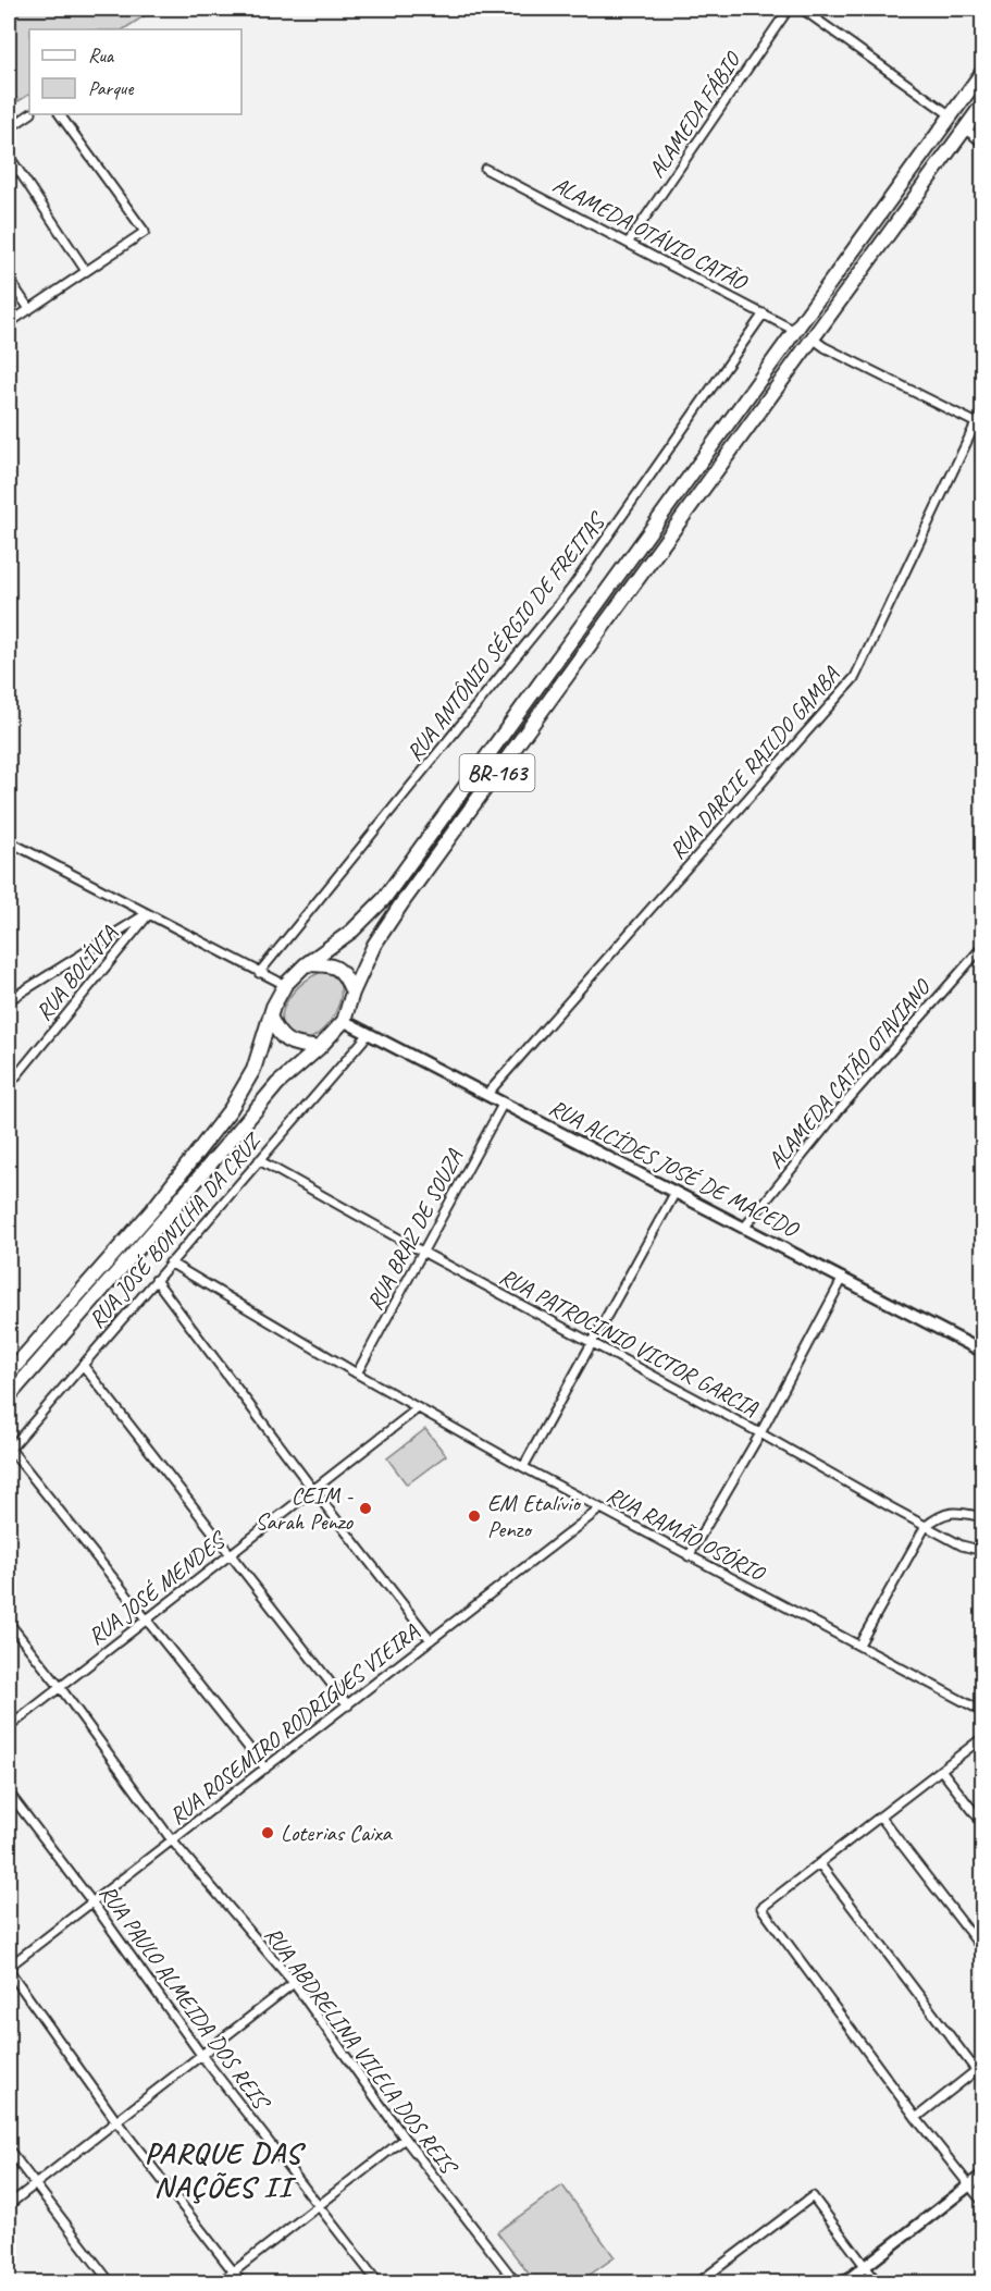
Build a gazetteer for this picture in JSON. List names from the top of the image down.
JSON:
{
  "streets": {
    "highway": ["BR-163"],
    "street": [
      "ALAMEDA FÁBIO",
      "ALAMEDA OTÁVIO CATÃO",
      "RUA ANTÔNIO SÉRGIO DE FREITAS",
      "RUA DARCIE RAILDO GAMBA",
      "RUA BOLÍVIA",
      "ALAMEDA CATÃO OTAVIANO",
      "RUA ALCÍDES JOSÉ DE MACEDO",
      "RUA BRAZ DE SOUZA",
      "RUA JOSÉ BONILHA DA CRUZ",
      "RUA PATROCINIO VICTOR GARCIA",
      "RUA RAMÃO OSÓRIO",
      "RUA JOSÉ MENDES",
      "RUA ROSEMIRO RODRIGUES VIEIRA",
      "RUA PAULO ALMEIDA DOS REIS",
      "RUA ABDRELINA VILELA DOS REIS"
    ]
  },
  "crossings": [
    ["ALAMEDA FÁBIO", "ALAMEDA OTÁVIO CATÃO"],
    ["ALAMEDA OTÁVIO CATÃO", "RUA ANTÔNIO SÉRGIO DE FREITAS"],
    ["ALAMEDA OTÁVIO CATÃO", "BR-163"],
    ["RUA DARCIE RAILDO GAMBA", "RUA ALCÍDES JOSÉ DE MACEDO"],
    ["BR-163", "RUA ALCÍDES JOSÉ DE MACEDO"],
    ["ALAMEDA CATÃO OTAVIANO", "RUA ALCÍDES JOSÉ DE MACEDO"],
    ["RUA ALCÍDES JOSÉ DE MACEDO", "RUA BRAZ DE SOUZA"],
    ["RUA ALCÍDES JOSÉ DE MACEDO", "RUA JOSÉ BONILHA DA CRUZ"],
    ["RUA BRAZ DE SOUZA", "RUA PATROCINIO VICTOR GARCIA"],
    ["RUA BRAZ DE SOUZA", "RUA RAMÃO OSÓRIO"],
    ["RUA JOSÉ BONILHA DA CRUZ", "RUA PATROCINIO VICTOR GARCIA"],
    ["RUA JOSÉ BONILHA DA CRUZ", "RUA RAMÃO OSÓRIO"],
    ["RUA RAMÃO OSÓRIO", "RUA JOSÉ MENDES"],
    ["RUA RAMÃO OSÓRIO", "RUA ROSEMIRO RODRIGUES VIEIRA"],
    ["RUA JOSÉ MENDES", "RUA ABDRELINA VILELA DOS REIS"],
    ["RUA ROSEMIRO RODRIGUES VIEIRA", "RUA PAULO ALMEIDA DOS REIS"],
    ["RUA ROSEMIRO RODRIGUES VIEIRA", "RUA ABDRELINA VILELA DOS REIS"]
  ],
  "districts": ["PARQUE DAS NAÇÕES II"],
  "places": ["CEIM - Sarah Penzo", "EM Etalívio Penzo", "Loterias Caixa"],
  "legend": ["Rua", "Parque"]
}
